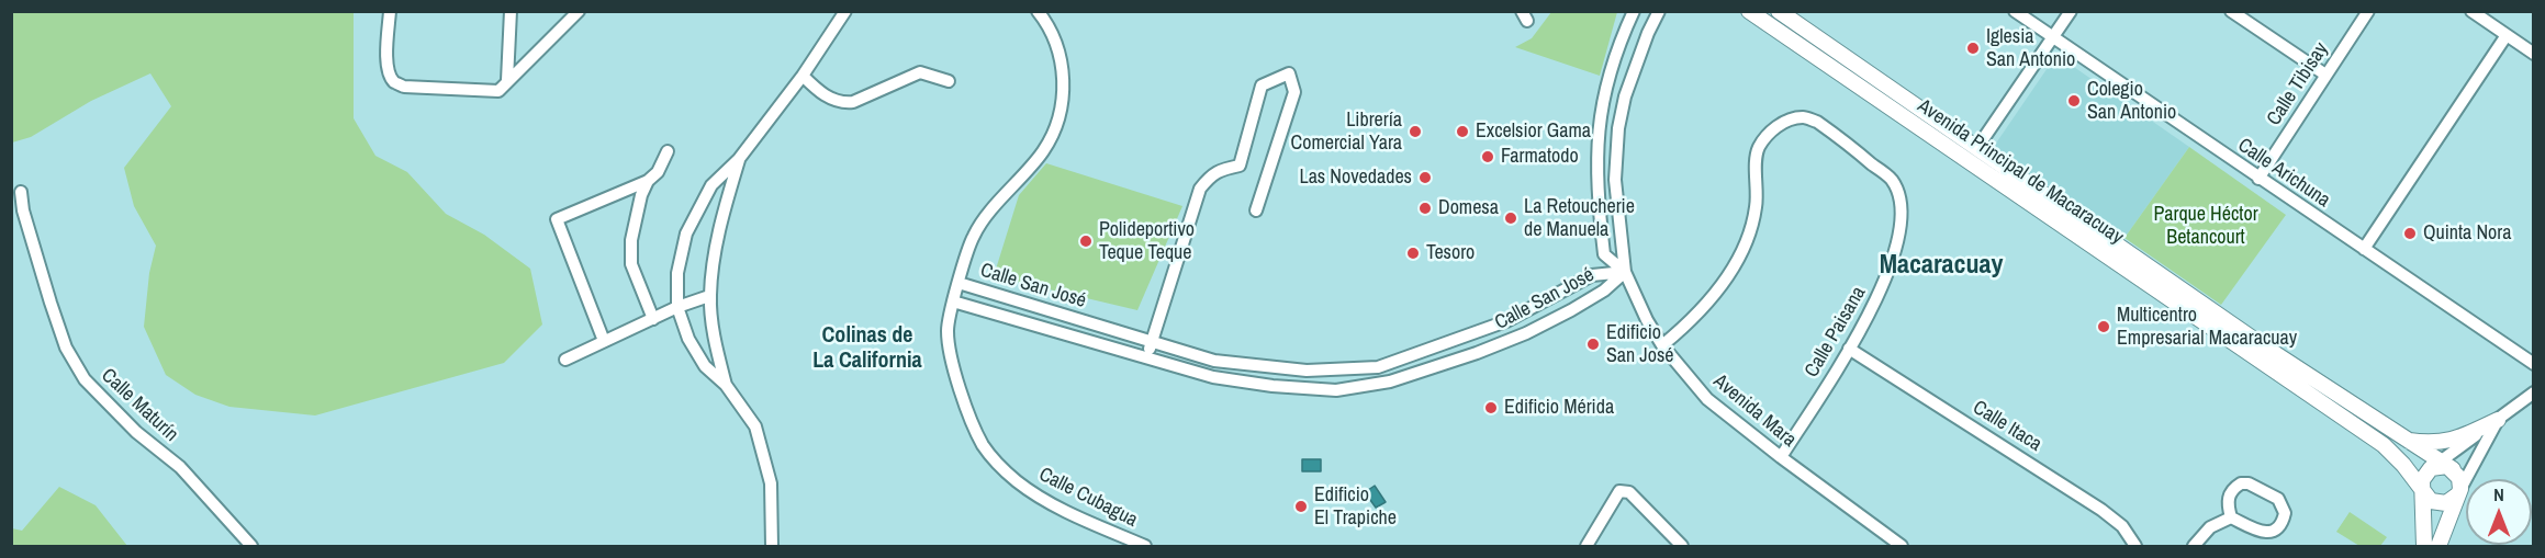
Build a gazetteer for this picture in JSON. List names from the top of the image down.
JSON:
{
  "streets": {
    "street": [
      "Calle Tibisay",
      "Avenida Principal de Macaracuay",
      "Calle Arichuna",
      "Calle San José",
      "Calle Paisana",
      "Calle Maturín",
      "Avenida Mara",
      "Calle Itaca",
      "Calle Cubagua"
    ]
  },
  "crossings": [
    ["Calle Tibisay", "Calle Arichuna"],
    ["Calle San José", "Avenida Mara"],
    ["Calle San José", "Calle Cubagua"],
    ["Calle Paisana", "Avenida Mara"],
    ["Calle Paisana", "Calle Itaca"]
  ],
  "districts": ["Macaracuay", "Colinas de La California"],
  "parks": ["Parque Héctor Betancourt"],
  "places": [
    "Iglesia San Antonio",
    "Colegio San Antonio",
    "Librería Comercial Yara",
    "Excelsior Gama",
    "Farmatodo",
    "Las Novedades",
    "Domesa",
    "La Retoucherie de Manuela",
    "Quinta Nora",
    "Polideportivo Teque Teque",
    "Tesoro",
    "Multicentro Empresarial Macaracuay",
    "Edificio San José",
    "Edificio Mérida",
    "Edificio El Trapiche"
  ],
  "north": "top"
}
